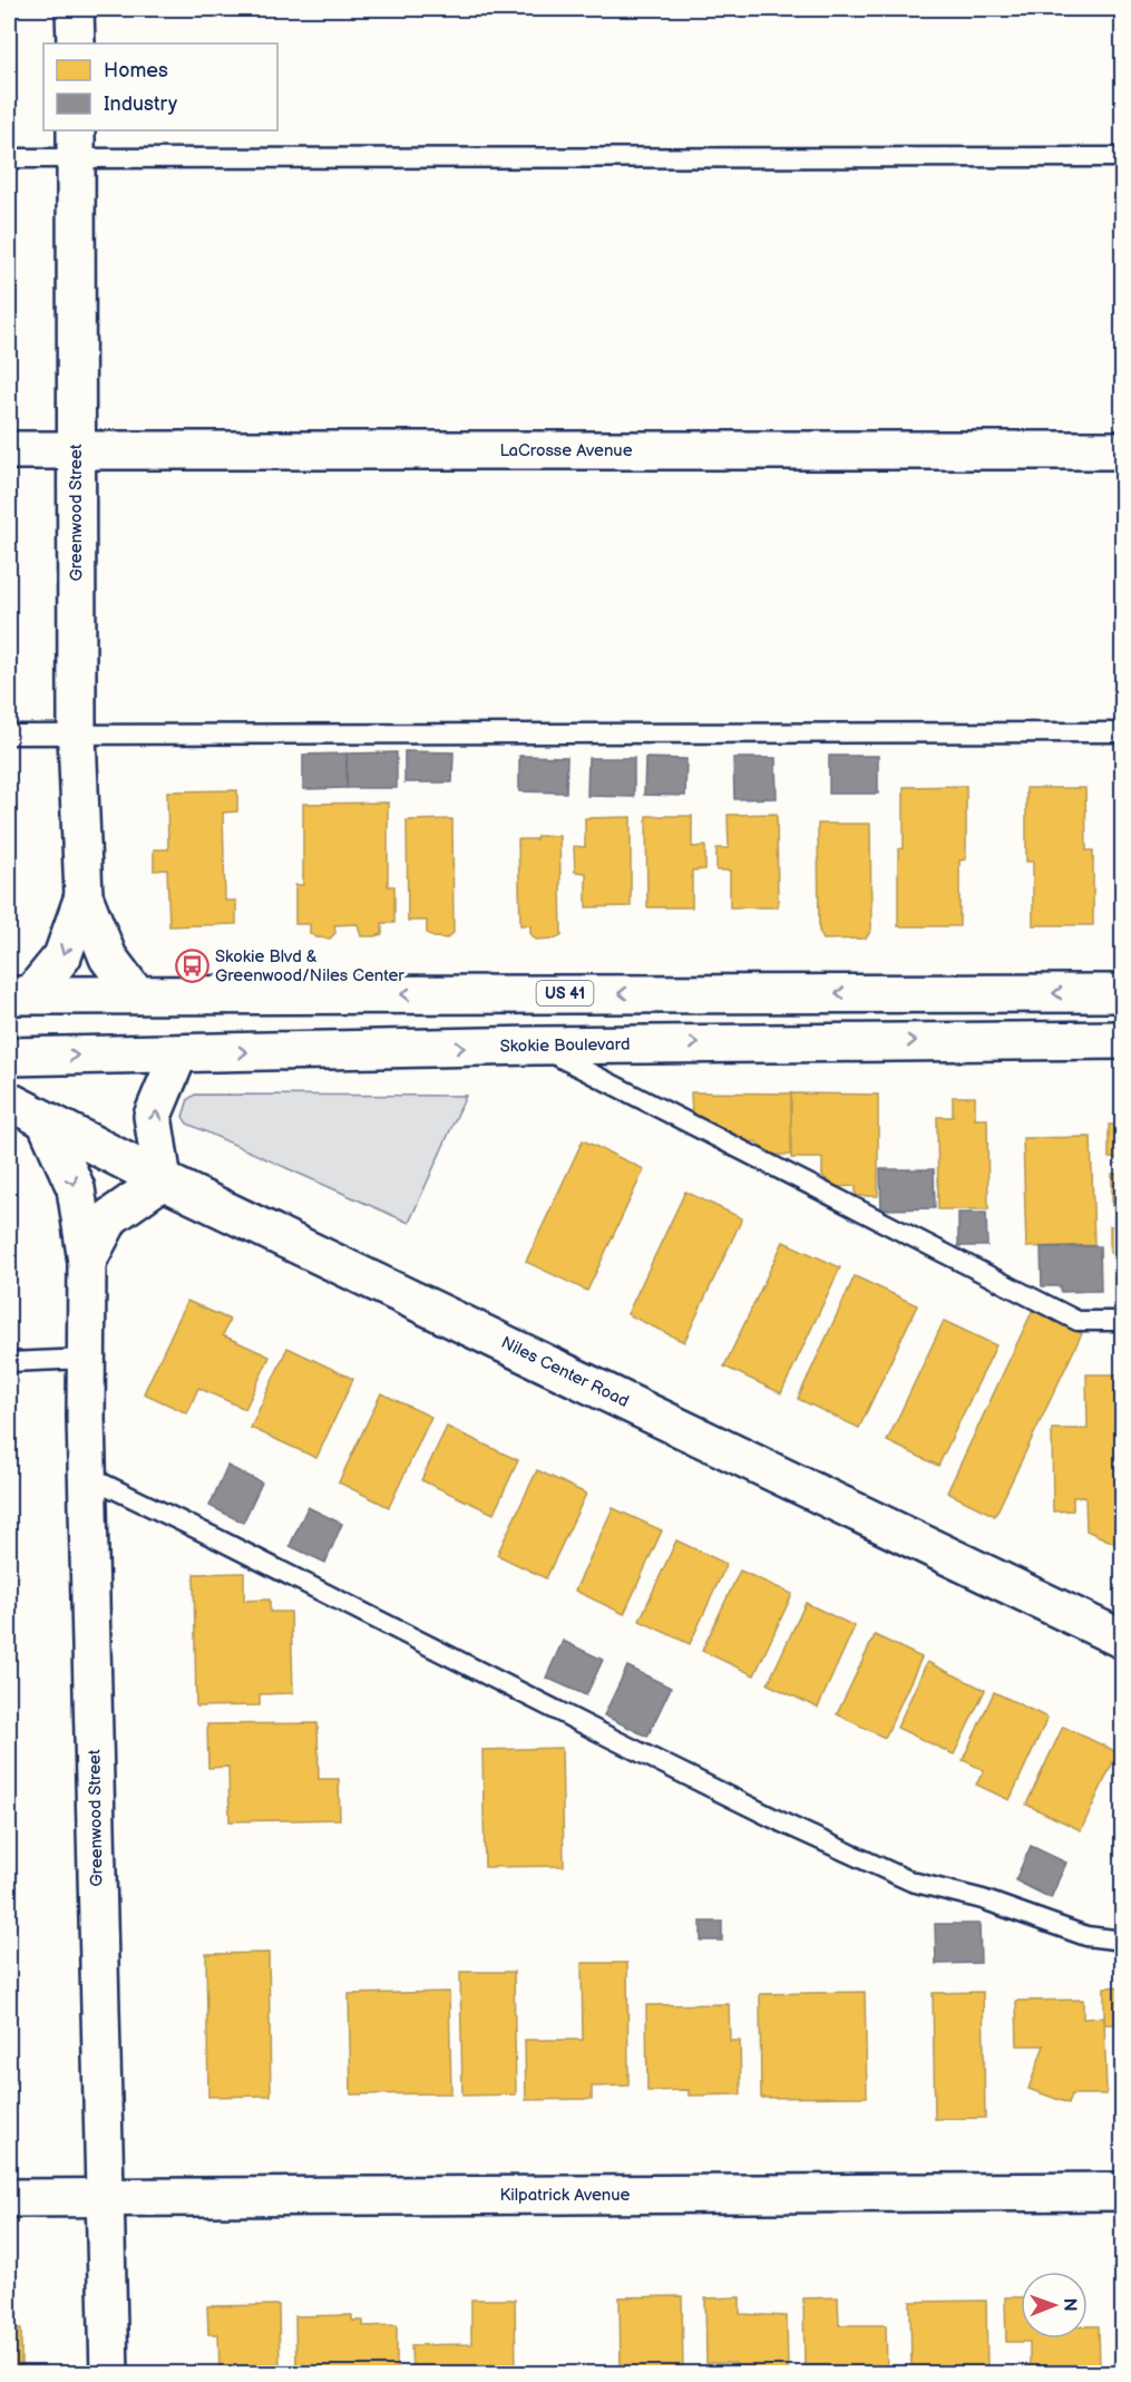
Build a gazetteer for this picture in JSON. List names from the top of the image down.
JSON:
{
  "streets": {
    "street": [
      "LaCrosse Avenue",
      "Greenwood Street",
      "US 41",
      "Skokie Boulevard",
      "Niles Center Road",
      "Kilpatrick Avenue"
    ]
  },
  "crossings": [
    ["LaCrosse Avenue", "Greenwood Street"],
    ["Greenwood Street", "US 41"],
    ["Greenwood Street", "Niles Center Road"],
    ["Greenwood Street", "Kilpatrick Avenue"]
  ],
  "places": {
    "bus stop": ["Skokie Blvd & Greenwood/Niles Center"]
  },
  "legend": ["Homes", "Industry"],
  "north": "right"
}
